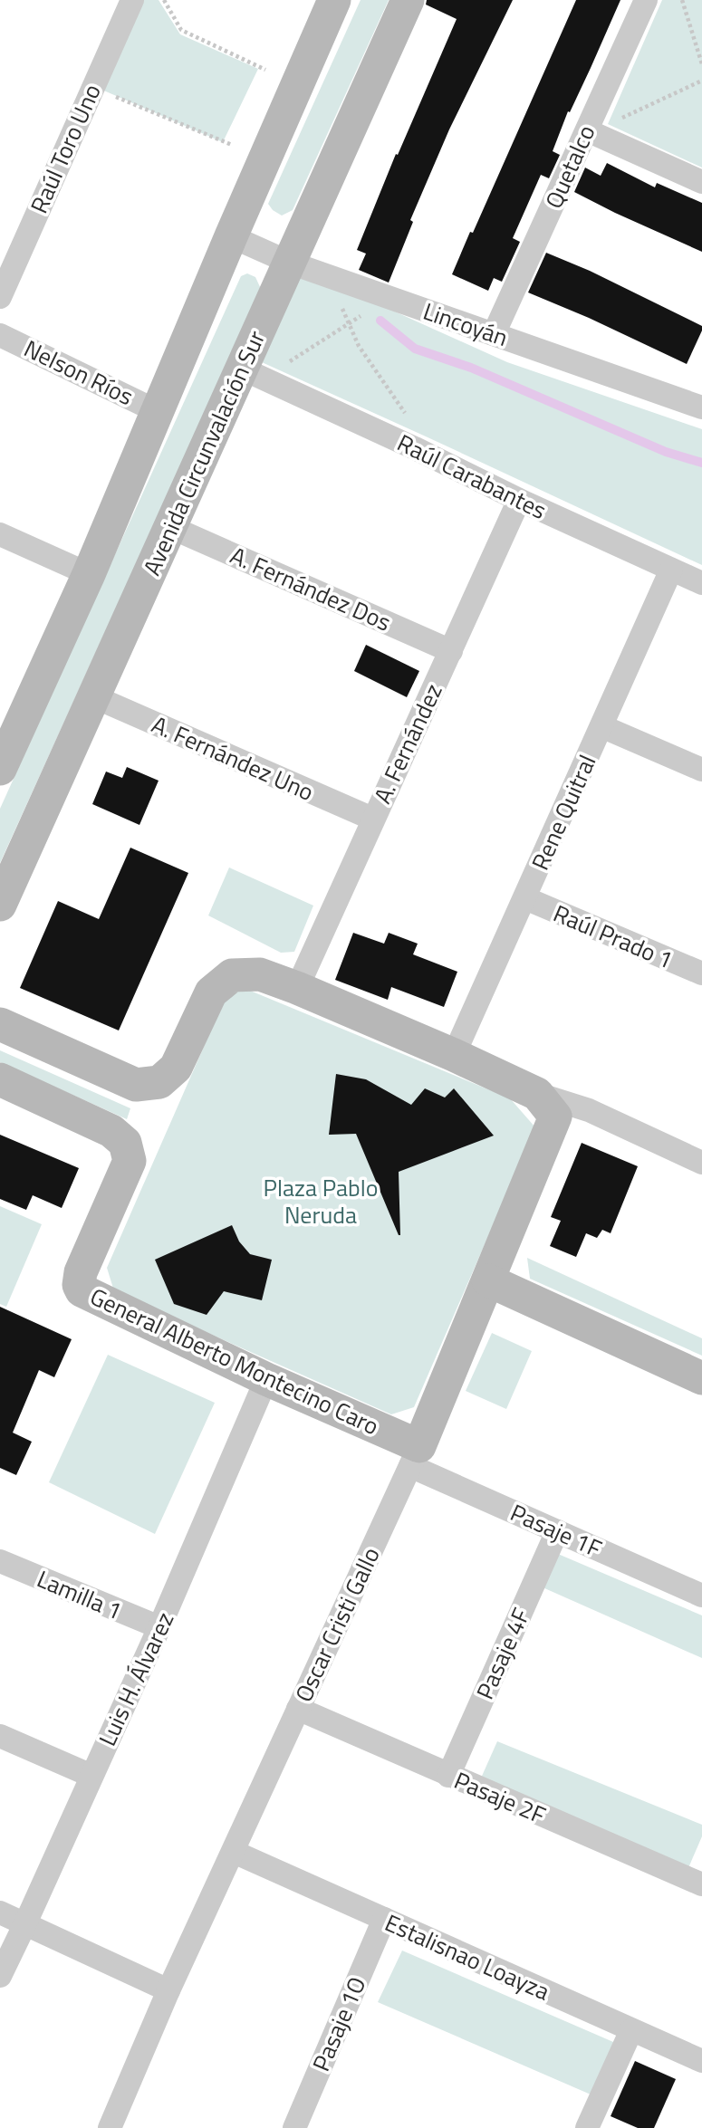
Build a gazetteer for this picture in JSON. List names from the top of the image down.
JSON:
{
  "streets": {
    "street": [
      "Raúl Toro Uno",
      "Quetalco",
      "Lincoyán",
      "Nelson Ríos",
      "Avenida Circunvalación Sur",
      "Raúl Carabantes",
      "A. Fernández Dos",
      "A. Fernández",
      "A. Fernández Uno",
      "Rene Quitral",
      "Raúl Prado 1",
      "General Alberto Montecino Caro",
      "Pasaje 1F",
      "Lamilla 1",
      "Oscar Cristi Gallo",
      "Pasaje 4F",
      "Luis H. Álvarez",
      "Pasaje 2F",
      "Estalisnao Loayza",
      "Pasaje 1O"
    ]
  },
  "crossings": [
    ["Quetalco", "Lincoyán"],
    ["Lincoyán", "Avenida Circunvalación Sur"],
    ["Avenida Circunvalación Sur", "Raúl Carabantes"],
    ["Avenida Circunvalación Sur", "A. Fernández Dos"],
    ["Avenida Circunvalación Sur", "A. Fernández Uno"],
    ["Raúl Carabantes", "A. Fernández"],
    ["Raúl Carabantes", "Rene Quitral"],
    ["A. Fernández Dos", "A. Fernández"],
    ["A. Fernández", "A. Fernández Uno"],
    ["Rene Quitral", "Raúl Prado 1"],
    ["General Alberto Montecino Caro", "Pasaje 1F"],
    ["General Alberto Montecino Caro", "Oscar Cristi Gallo"],
    ["General Alberto Montecino Caro", "Luis H. Álvarez"],
    ["Pasaje 1F", "Oscar Cristi Gallo"],
    ["Pasaje 1F", "Pasaje 4F"],
    ["Lamilla 1", "Luis H. Álvarez"],
    ["Oscar Cristi Gallo", "Pasaje 2F"],
    ["Oscar Cristi Gallo", "Estalisnao Loayza"],
    ["Pasaje 4F", "Pasaje 2F"],
    ["Estalisnao Loayza", "Pasaje 1O"]
  ],
  "parks": ["Plaza Pablo Neruda"]
}
